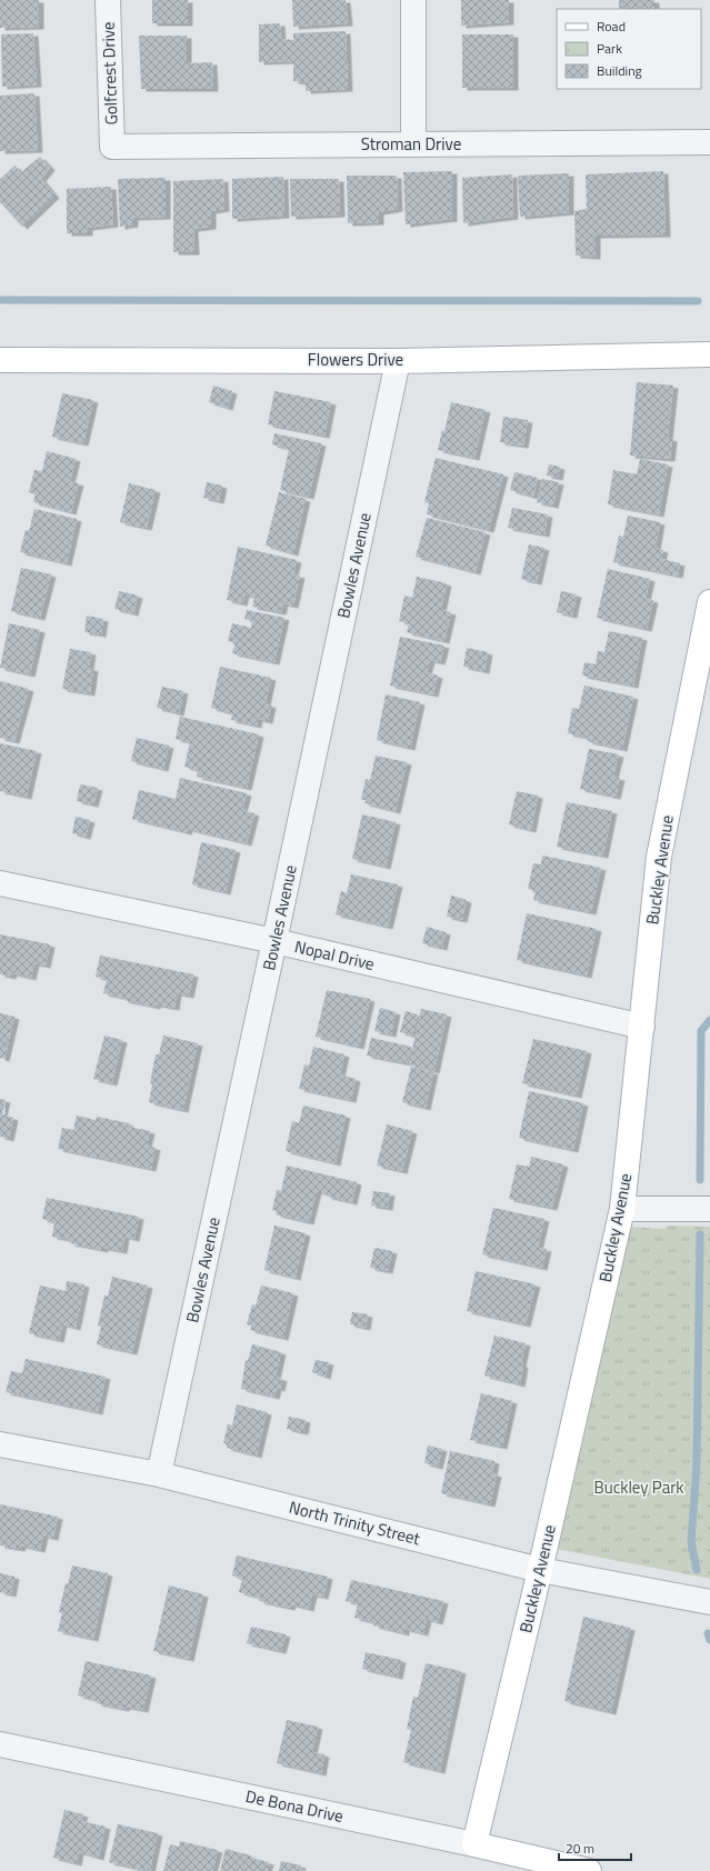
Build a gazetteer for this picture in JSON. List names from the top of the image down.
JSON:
{
  "streets": {
    "street": [
      "Golfcrest Drive",
      "Stroman Drive",
      "Flowers Drive",
      "Bowles Avenue",
      "Buckley Avenue",
      "Nopal Drive",
      "North Trinity Street",
      "De Bona Drive"
    ]
  },
  "crossings": [
    ["Golfcrest Drive", "Stroman Drive"],
    ["Flowers Drive", "Bowles Avenue"],
    ["Bowles Avenue", "Nopal Drive"],
    ["Bowles Avenue", "North Trinity Street"],
    ["Buckley Avenue", "Nopal Drive"],
    ["Buckley Avenue", "North Trinity Street"],
    ["Buckley Avenue", "De Bona Drive"]
  ],
  "parks": ["Buckley Park"],
  "legend": ["Road", "Park", "Building"],
  "scale_bar": "20 m"
}
